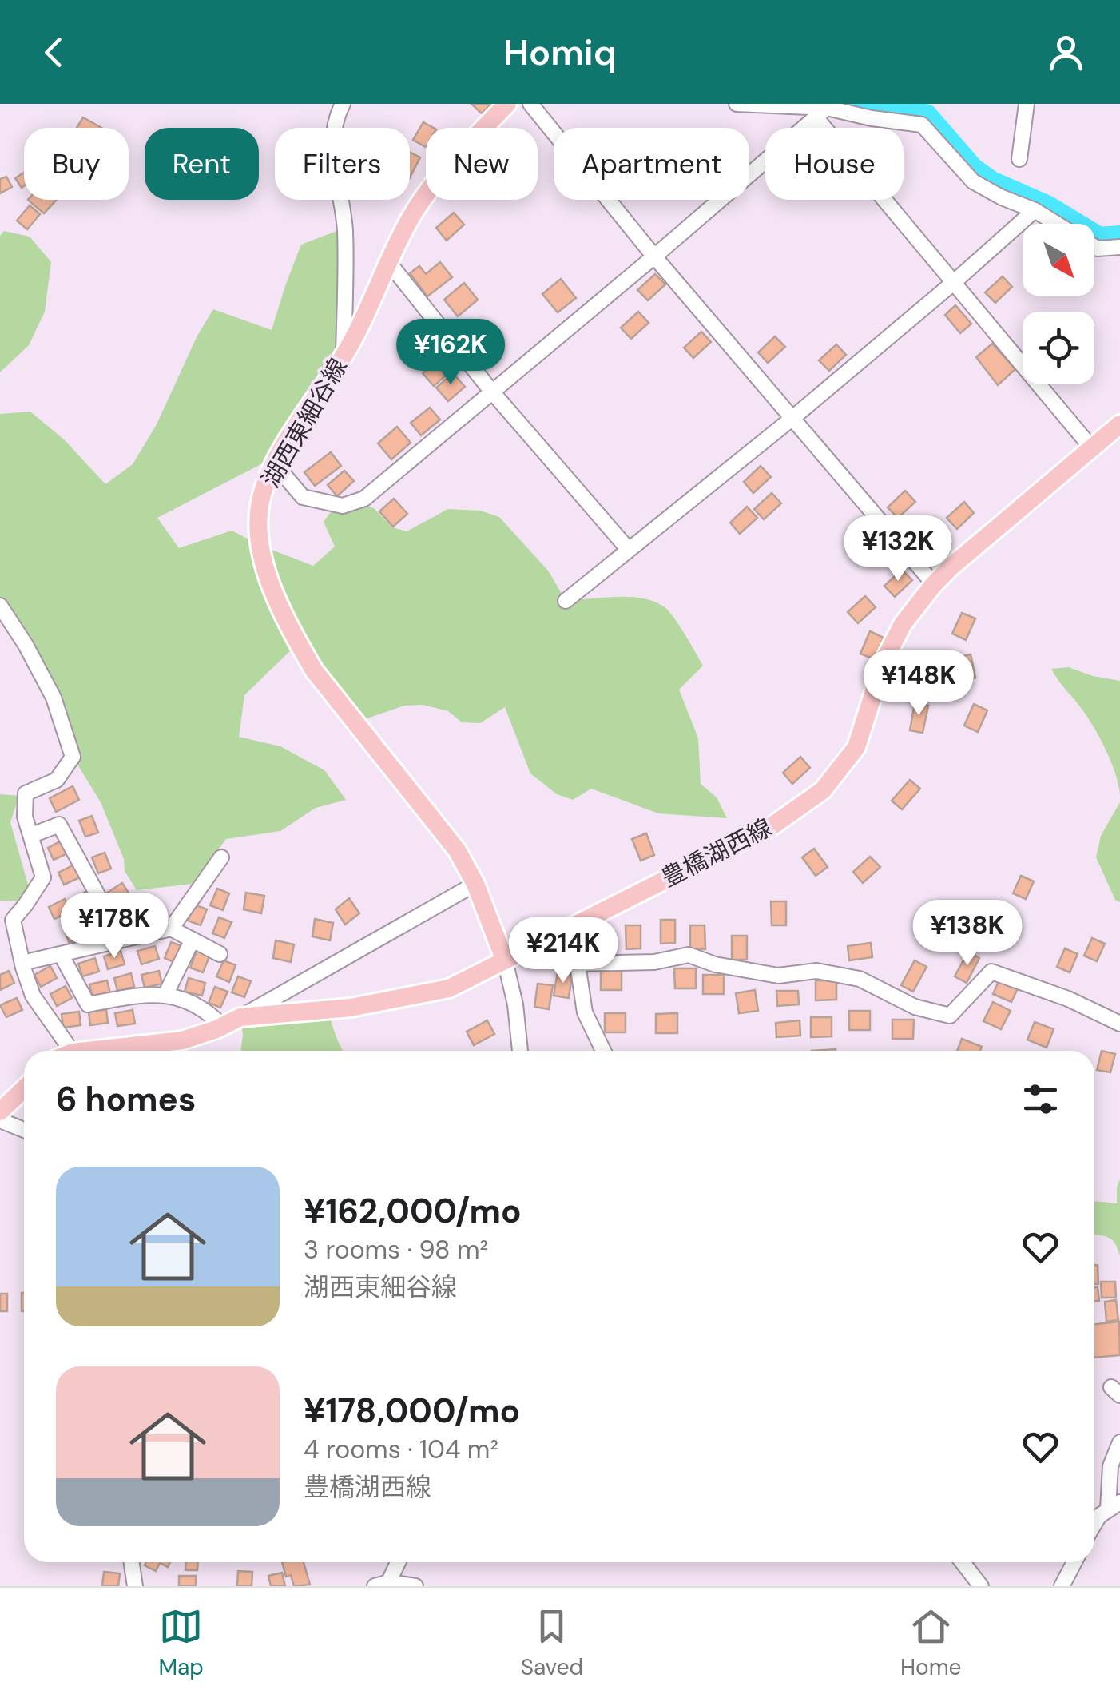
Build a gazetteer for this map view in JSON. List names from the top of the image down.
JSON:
{
  "streets": {
    "main road": ["湖西東細谷線", "豊橋湖西線"]
  },
  "crossings": [
    ["湖西東細谷線", "豊橋湖西線"]
  ],
  "north": "bottom right",
  "page": {
    "header": "Homiq",
    "chip": [
      "Buy",
      "Rent",
      "Filters",
      "New",
      "Apartment",
      "House"
    ],
    "price": [
      "¥162K",
      "¥132K",
      "¥148K",
      "¥178K",
      "¥138K",
      "¥214K"
    ],
    "heading": "6 homes",
    "list": [
      {
        "name": "¥162,000/mo",
        "note": "3 rooms · 98 m² · 湖西東細谷線"
      },
      {
        "name": "¥178,000/mo",
        "note": "4 rooms · 104 m² · 豊橋湖西線"
      }
    ],
    "tabs": ["Map", "Saved", "Home"]
  }
}
